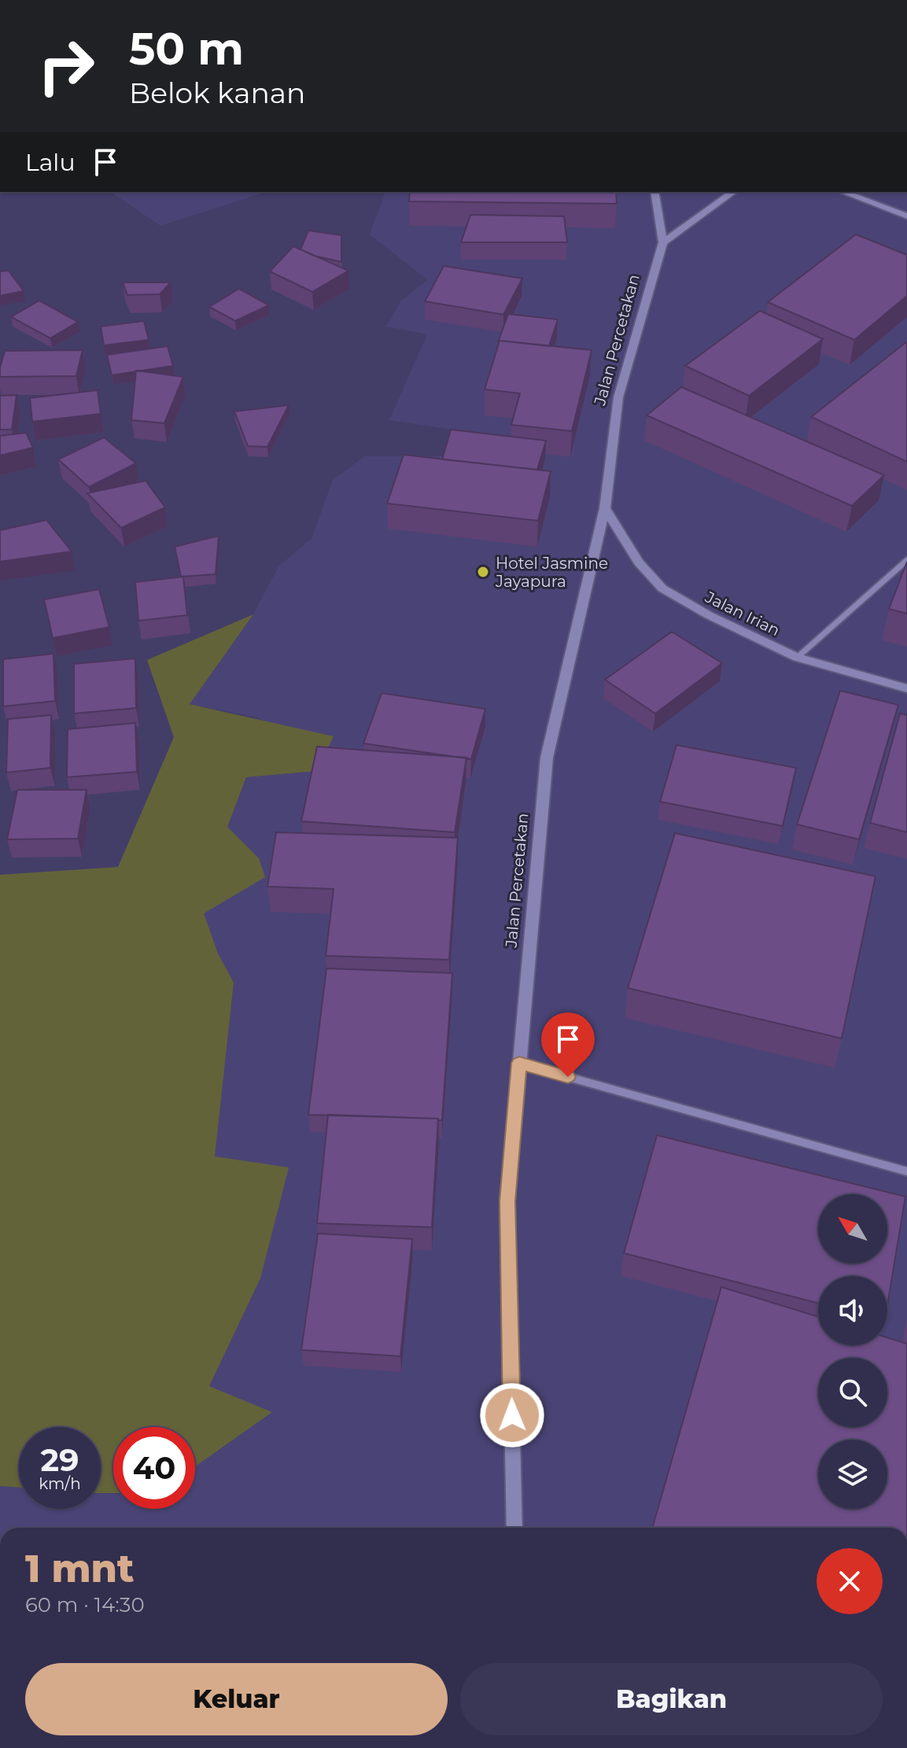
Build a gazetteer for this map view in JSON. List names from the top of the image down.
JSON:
{
  "streets": {
    "main road": ["Jalan Percetakan", "Jalan Irian"]
  },
  "crossings": [
    ["Jalan Percetakan", "Jalan Irian"]
  ],
  "places": ["Hotel Jasmine Jayapura"],
  "north": "top left",
  "page": {
    "turn": ["50 m", "Belok kanan"],
    "then": "Lalu",
    "speed": "29 km/h",
    "limit": "40",
    "heading": ["1 mnt", "60 m · 14:30"],
    "buttons": ["Keluar", "Bagikan"]
  }
}
